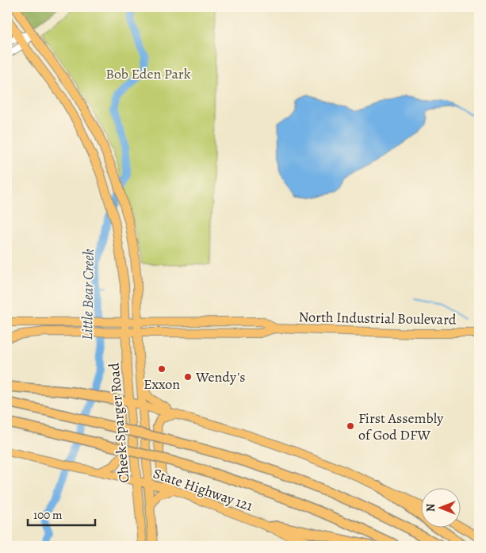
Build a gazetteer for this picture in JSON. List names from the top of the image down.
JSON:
{
  "streets": {
    "main road": ["North Industrial Boulevard", "Cheek-Sparger Road", "State Highway 121"]
  },
  "crossings": [
    ["North Industrial Boulevard", "Cheek-Sparger Road"],
    ["Cheek-Sparger Road", "State Highway 121"]
  ],
  "water": ["Little Bear Creek"],
  "parks": ["Bob Eden Park"],
  "places": ["Exxon", "Wendy's", "First Assembly of God DFW"],
  "scale_bar": "100 m",
  "north": "left"
}
